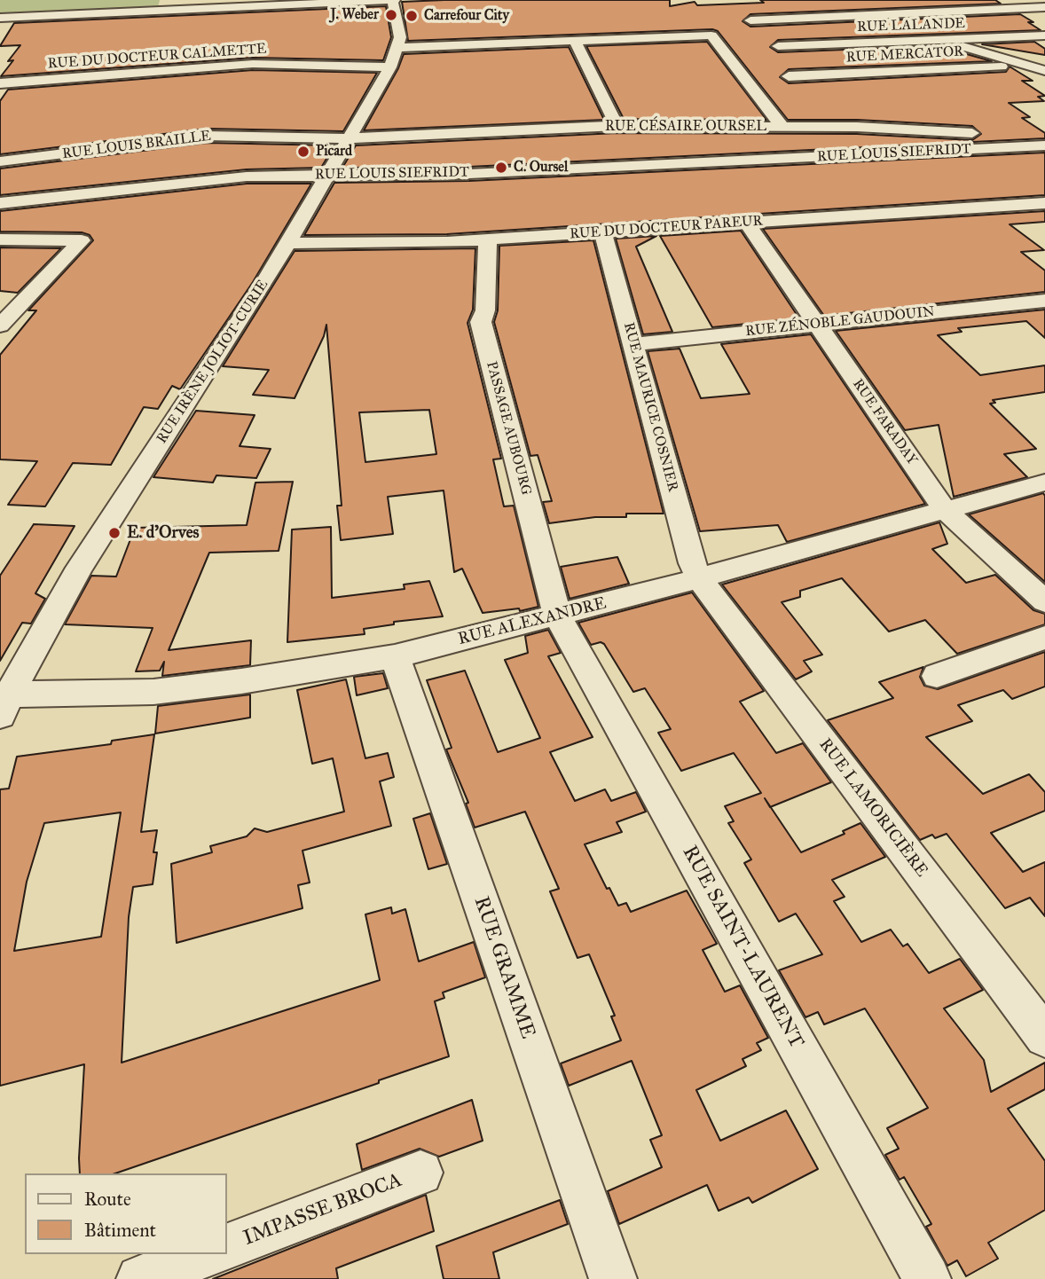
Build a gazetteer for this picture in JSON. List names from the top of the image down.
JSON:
{
  "streets": {
    "street": [
      "RUE LALANDE",
      "RUE MERCATOR",
      "RUE DU DOCTEUR CALMETTE",
      "RUE CÉSAIRE OURSEL",
      "RUE LOUIS BRAILLE",
      "RUE LOUIS SIEFRIDT",
      "RUE DU DOCTEUR PAREUR",
      "RUE ZÉNOBLE GAUDOUIN",
      "RUE IRÈNE JOLIOT-CURIE",
      "RUE MAURICE COSNIER",
      "RUE FARADAY",
      "PASSAGE AUBOURG",
      "RUE ALEXANDRE",
      "RUE LAMORICIÈRE",
      "RUE SAINT-LAURENT",
      "RUE GRAMME",
      "IMPASSE BROCA"
    ]
  },
  "crossings": [
    ["RUE DU DOCTEUR CALMETTE", "RUE IRÈNE JOLIOT-CURIE"],
    ["RUE CÉSAIRE OURSEL", "RUE LOUIS BRAILLE"],
    ["RUE CÉSAIRE OURSEL", "RUE LOUIS SIEFRIDT"],
    ["RUE CÉSAIRE OURSEL", "RUE IRÈNE JOLIOT-CURIE"],
    ["RUE LOUIS BRAILLE", "RUE IRÈNE JOLIOT-CURIE"],
    ["RUE LOUIS SIEFRIDT", "RUE IRÈNE JOLIOT-CURIE"],
    ["RUE DU DOCTEUR PAREUR", "RUE IRÈNE JOLIOT-CURIE"],
    ["RUE DU DOCTEUR PAREUR", "RUE MAURICE COSNIER"],
    ["RUE DU DOCTEUR PAREUR", "RUE FARADAY"],
    ["RUE DU DOCTEUR PAREUR", "PASSAGE AUBOURG"],
    ["RUE ZÉNOBLE GAUDOUIN", "RUE MAURICE COSNIER"],
    ["RUE ZÉNOBLE GAUDOUIN", "RUE FARADAY"],
    ["RUE IRÈNE JOLIOT-CURIE", "RUE ALEXANDRE"],
    ["RUE MAURICE COSNIER", "RUE ALEXANDRE"],
    ["RUE MAURICE COSNIER", "RUE LAMORICIÈRE"],
    ["RUE FARADAY", "RUE ALEXANDRE"],
    ["PASSAGE AUBOURG", "RUE ALEXANDRE"],
    ["PASSAGE AUBOURG", "RUE SAINT-LAURENT"],
    ["RUE ALEXANDRE", "RUE LAMORICIÈRE"],
    ["RUE ALEXANDRE", "RUE SAINT-LAURENT"],
    ["RUE ALEXANDRE", "RUE GRAMME"]
  ],
  "places": [
    "J. Weber",
    "Carrefour City",
    "Picard",
    "C. Oursel",
    "E. d’Orves"
  ],
  "legend": ["Route", "Bâtiment"]
}
